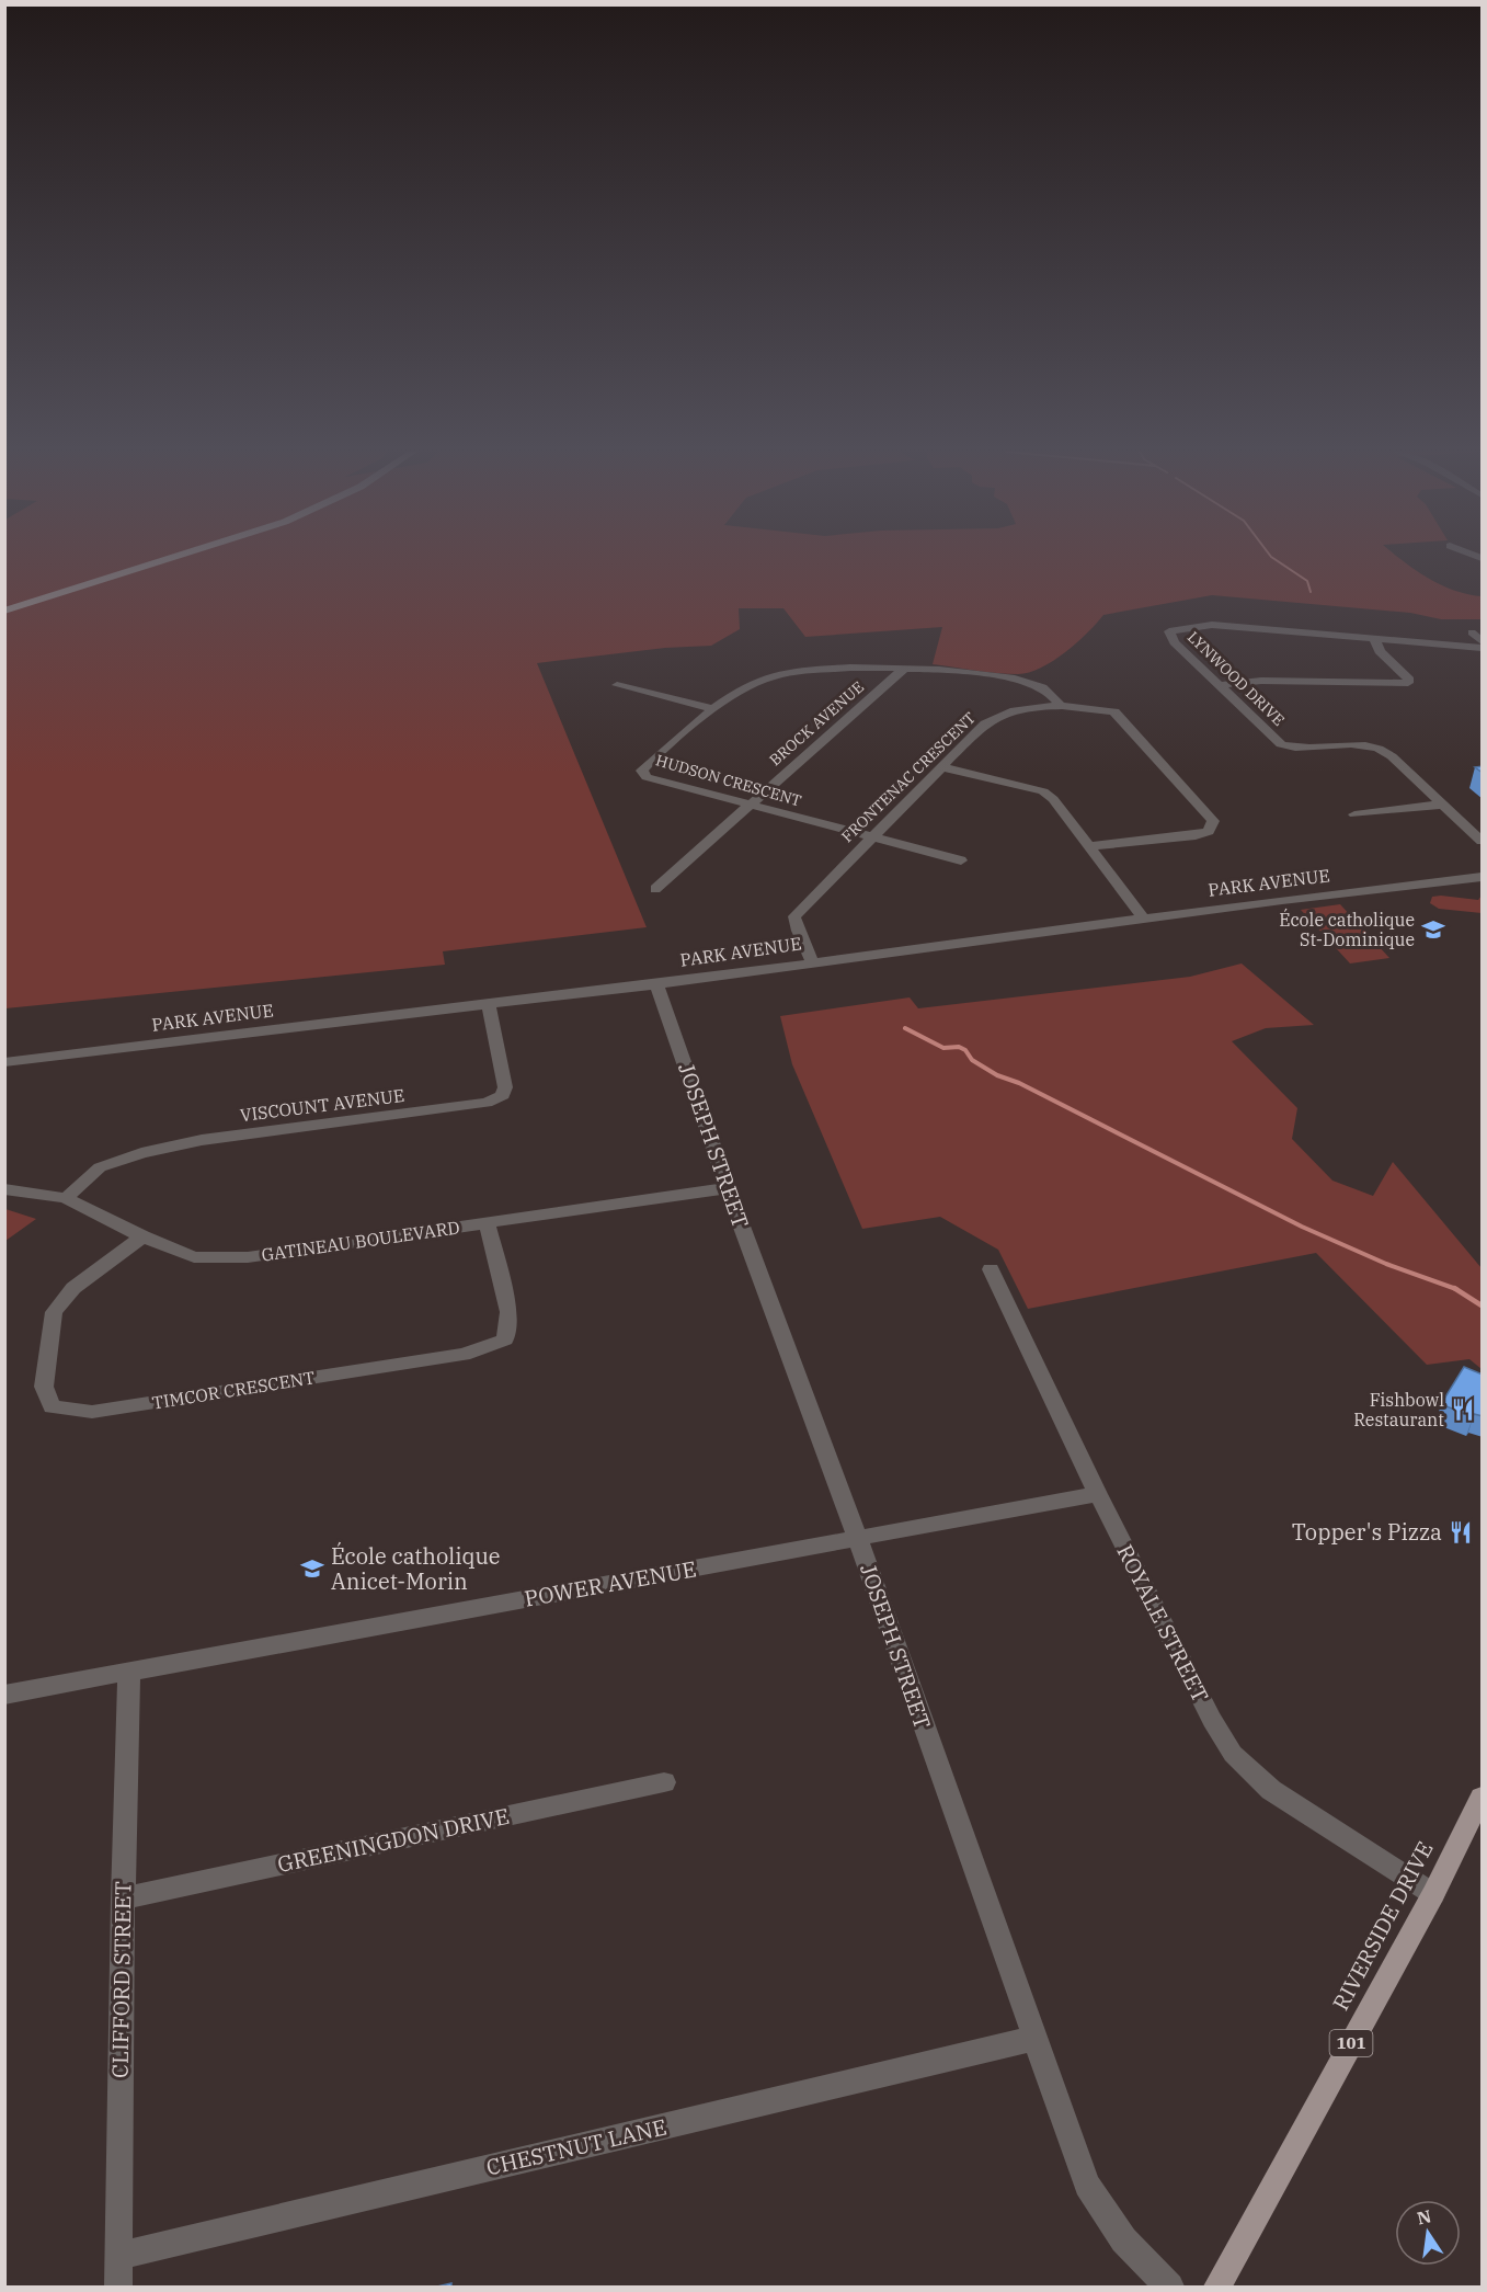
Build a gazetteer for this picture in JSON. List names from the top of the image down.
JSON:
{
  "streets": {
    "main road": ["RIVERSIDE DRIVE", "101"],
    "street": [
      "LYNWOOD DRIVE",
      "BROCK AVENUE",
      "FRONTENAC CRESCENT",
      "HUDSON CRESCENT",
      "PARK AVENUE",
      "VISCOUNT AVENUE",
      "JOSEPH STREET",
      "GATINEAU BOULEVARD",
      "TIMCOR CRESCENT",
      "POWER AVENUE",
      "ROYALE STREET",
      "GREENINGDON DRIVE",
      "CLIFFORD STREET",
      "CHESTNUT LANE"
    ]
  },
  "crossings": [
    ["BROCK AVENUE", "HUDSON CRESCENT"],
    ["FRONTENAC CRESCENT", "HUDSON CRESCENT"],
    ["FRONTENAC CRESCENT", "PARK AVENUE"],
    ["PARK AVENUE", "VISCOUNT AVENUE"],
    ["PARK AVENUE", "JOSEPH STREET"],
    ["VISCOUNT AVENUE", "GATINEAU BOULEVARD"],
    ["JOSEPH STREET", "GATINEAU BOULEVARD"],
    ["JOSEPH STREET", "POWER AVENUE"],
    ["JOSEPH STREET", "CHESTNUT LANE"],
    ["GATINEAU BOULEVARD", "TIMCOR CRESCENT"],
    ["POWER AVENUE", "ROYALE STREET"],
    ["POWER AVENUE", "CLIFFORD STREET"],
    ["ROYALE STREET", "RIVERSIDE DRIVE"],
    ["GREENINGDON DRIVE", "CLIFFORD STREET"],
    ["CLIFFORD STREET", "CHESTNUT LANE"]
  ],
  "places": {
    "school or university": ["École catholique St-Dominique", "École catholique Anicet-Morin"],
    "restaurant": ["Fishbowl Restaurant", "Topper's Pizza"]
  },
  "north": "top"
}
